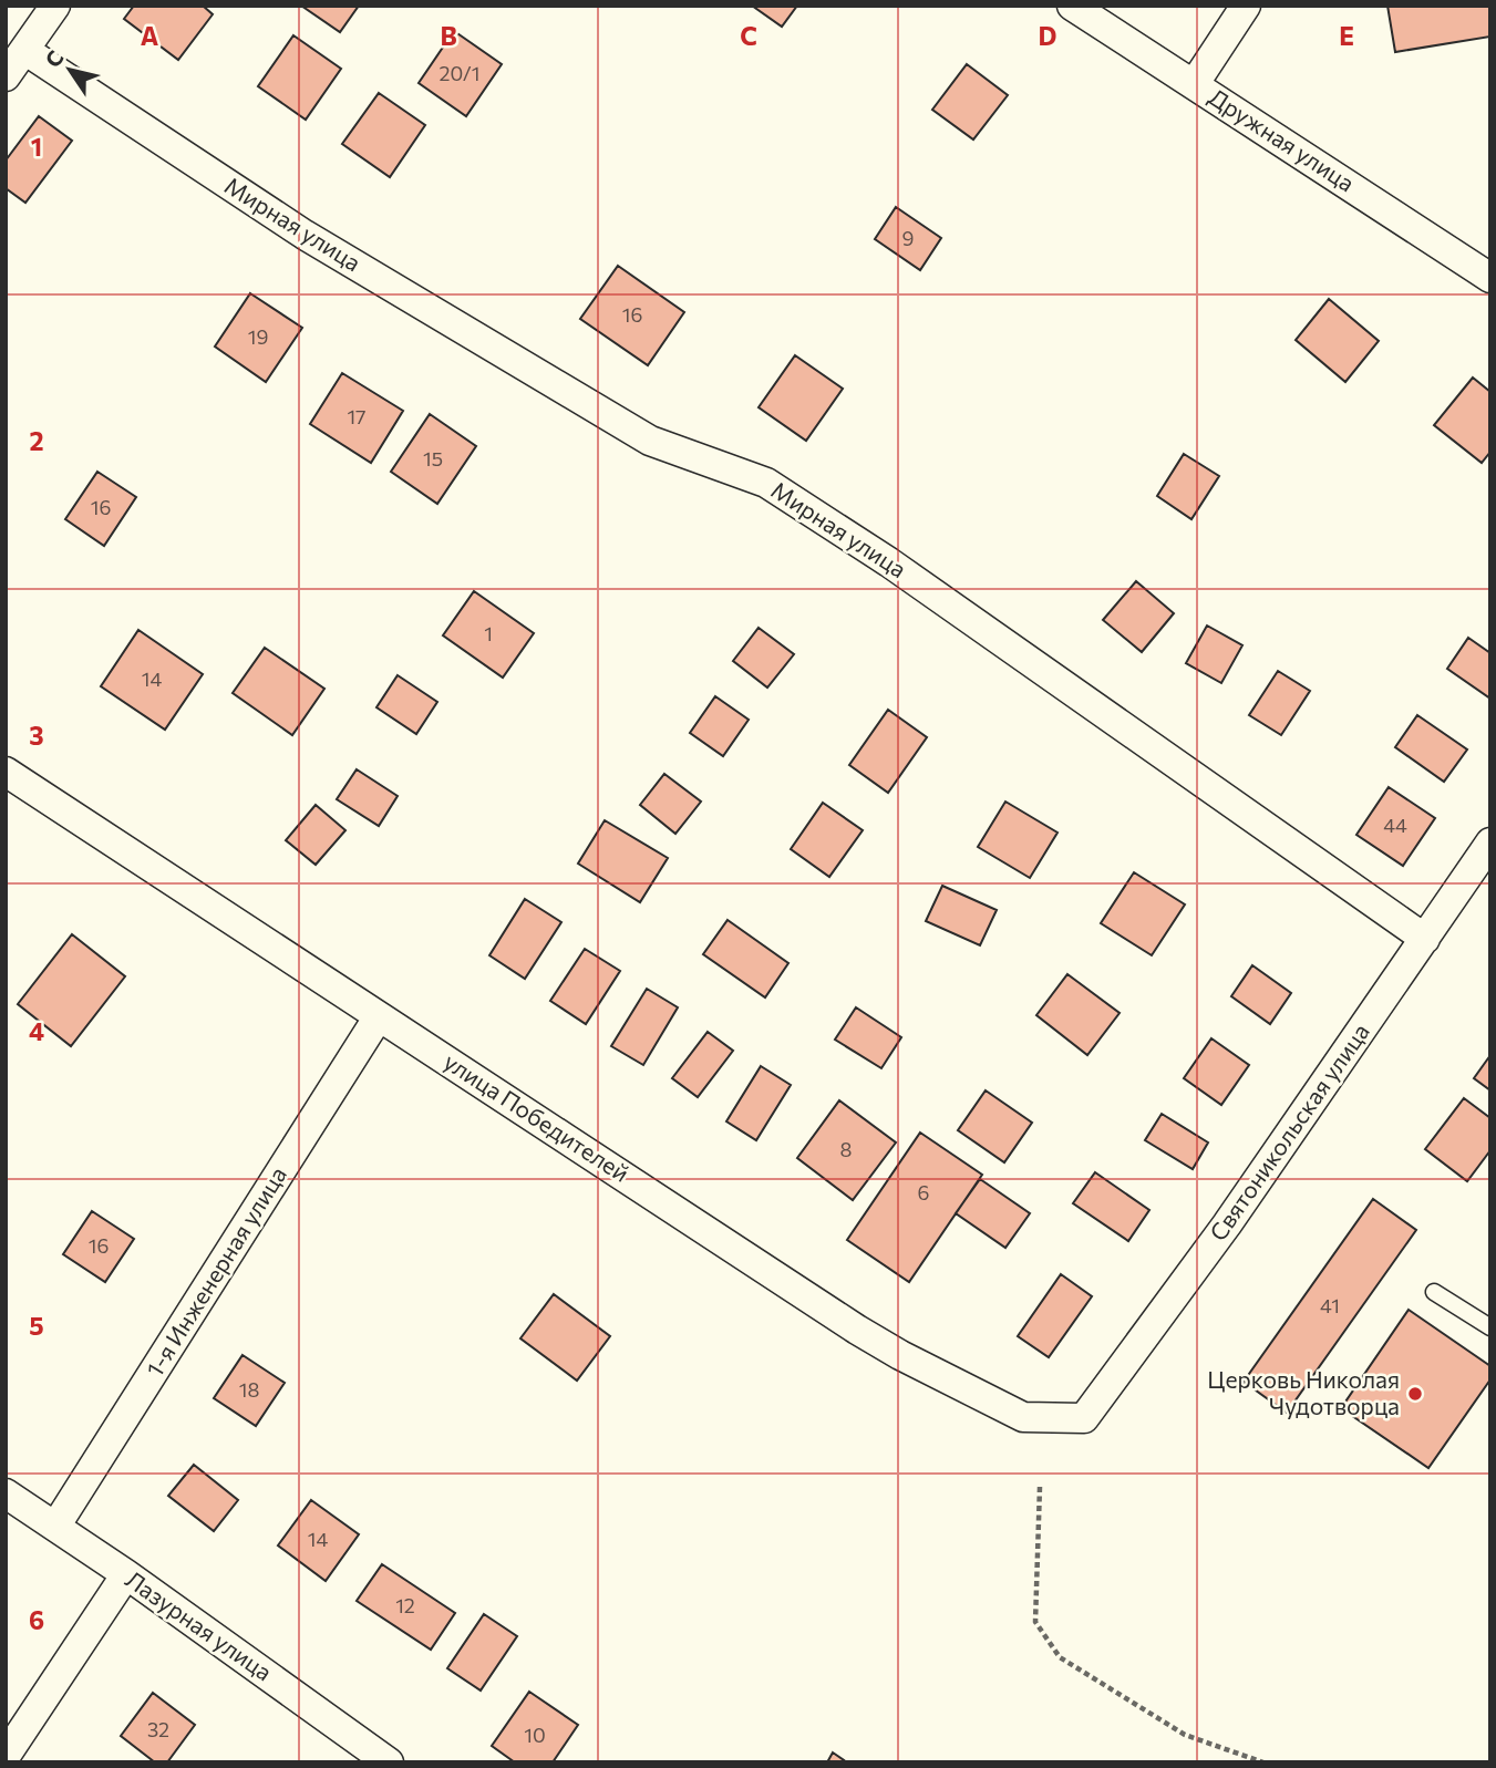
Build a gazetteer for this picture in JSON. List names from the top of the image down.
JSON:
{
  "streets": {
    "street": [
      "Дружная улица",
      "Мирная улица",
      "улица Победителей",
      "Святоникольская улица",
      "1-я Инженерная улица",
      "Лазурная улица"
    ]
  },
  "crossings": [
    ["Мирная улица", "Святоникольская улица"],
    ["улица Победителей", "Святоникольская улица"],
    ["улица Победителей", "1-я Инженерная улица"],
    ["1-я Инженерная улица", "Лазурная улица"]
  ],
  "places": ["Церковь Николая Чудотворца"],
  "house_numbers": [
    "20/1",
    "9",
    "16",
    "19",
    "17",
    "15",
    "16",
    "1",
    "14",
    "44",
    "8",
    "6",
    "16",
    "41",
    "18",
    "14",
    "12",
    "32",
    "10"
  ],
  "north": "top left",
  "grid": {
    "columns": [
      "A",
      "B",
      "C",
      "D",
      "E"
    ],
    "rows": [
      "1",
      "2",
      "3",
      "4",
      "5",
      "6"
    ]
  }
}
